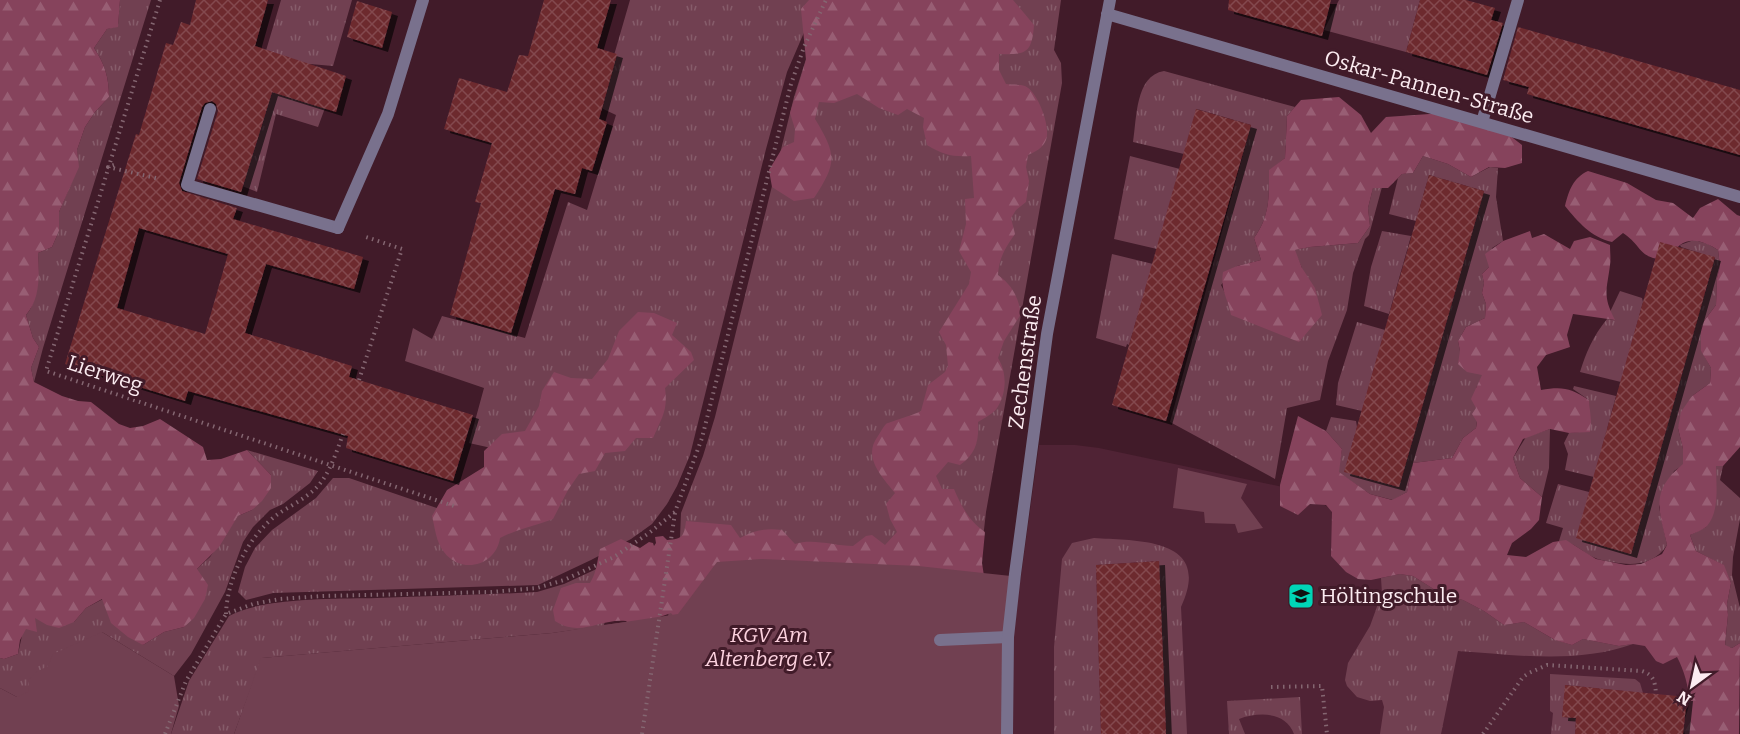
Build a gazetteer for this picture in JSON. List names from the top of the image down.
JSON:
{
  "streets": {
    "street": ["Oskar-Pannen-Straße", "Zechenstraße"],
    "path": ["Lierweg"]
  },
  "crossings": [
    ["Oskar-Pannen-Straße", "Zechenstraße"]
  ],
  "parks": ["KGV Am Altenberg e.V."],
  "places": {
    "school or university": ["Höltingschule"]
  },
  "north": "bottom left"
}
